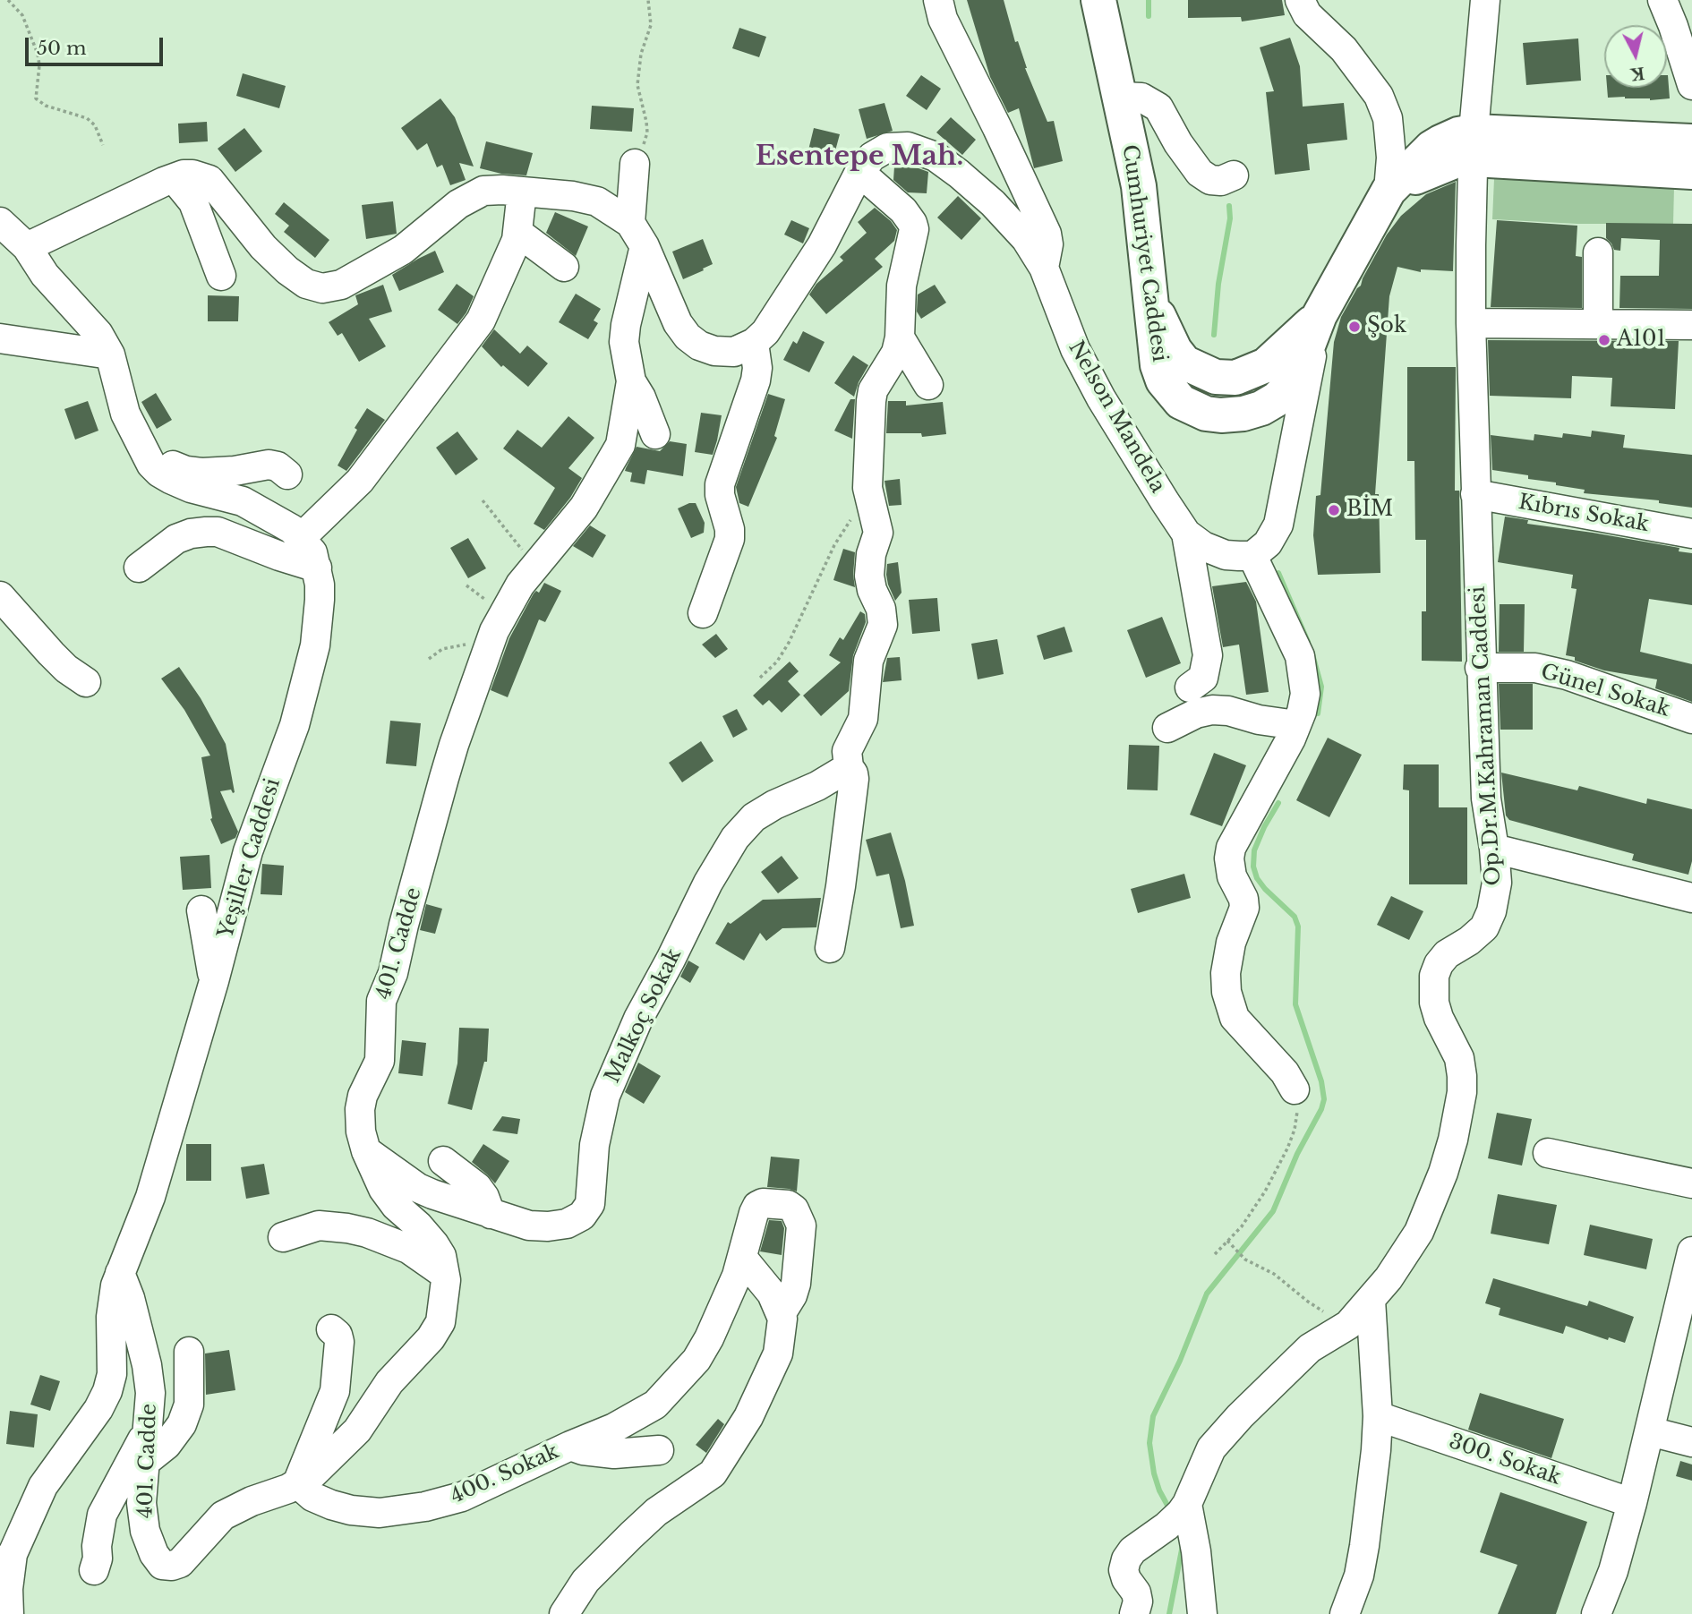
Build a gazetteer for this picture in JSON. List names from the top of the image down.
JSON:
{
  "streets": {
    "main road": ["Cumhuriyet Caddesi"],
    "street": [
      "Nelson Mandela",
      "Kıbrıs Sokak",
      "Günel Sokak",
      "Op.Dr.M.Kahraman Caddesi",
      "Yeşiller Caddesi",
      "401. Cadde",
      "Malkoç Sokak",
      "300. Sokak",
      "400. Sokak"
    ]
  },
  "crossings": [
    ["Cumhuriyet Caddesi", "Op.Dr.M.Kahraman Caddesi"],
    ["Kıbrıs Sokak", "Op.Dr.M.Kahraman Caddesi"],
    ["Günel Sokak", "Op.Dr.M.Kahraman Caddesi"],
    ["Yeşiller Caddesi", "401. Cadde"],
    ["401. Cadde", "Malkoç Sokak"],
    ["401. Cadde", "400. Sokak"]
  ],
  "districts": ["Esentepe Mah."],
  "places": ["Şok", "A101", "BİM"],
  "scale_bar": "50 m",
  "north": "bottom"
}
